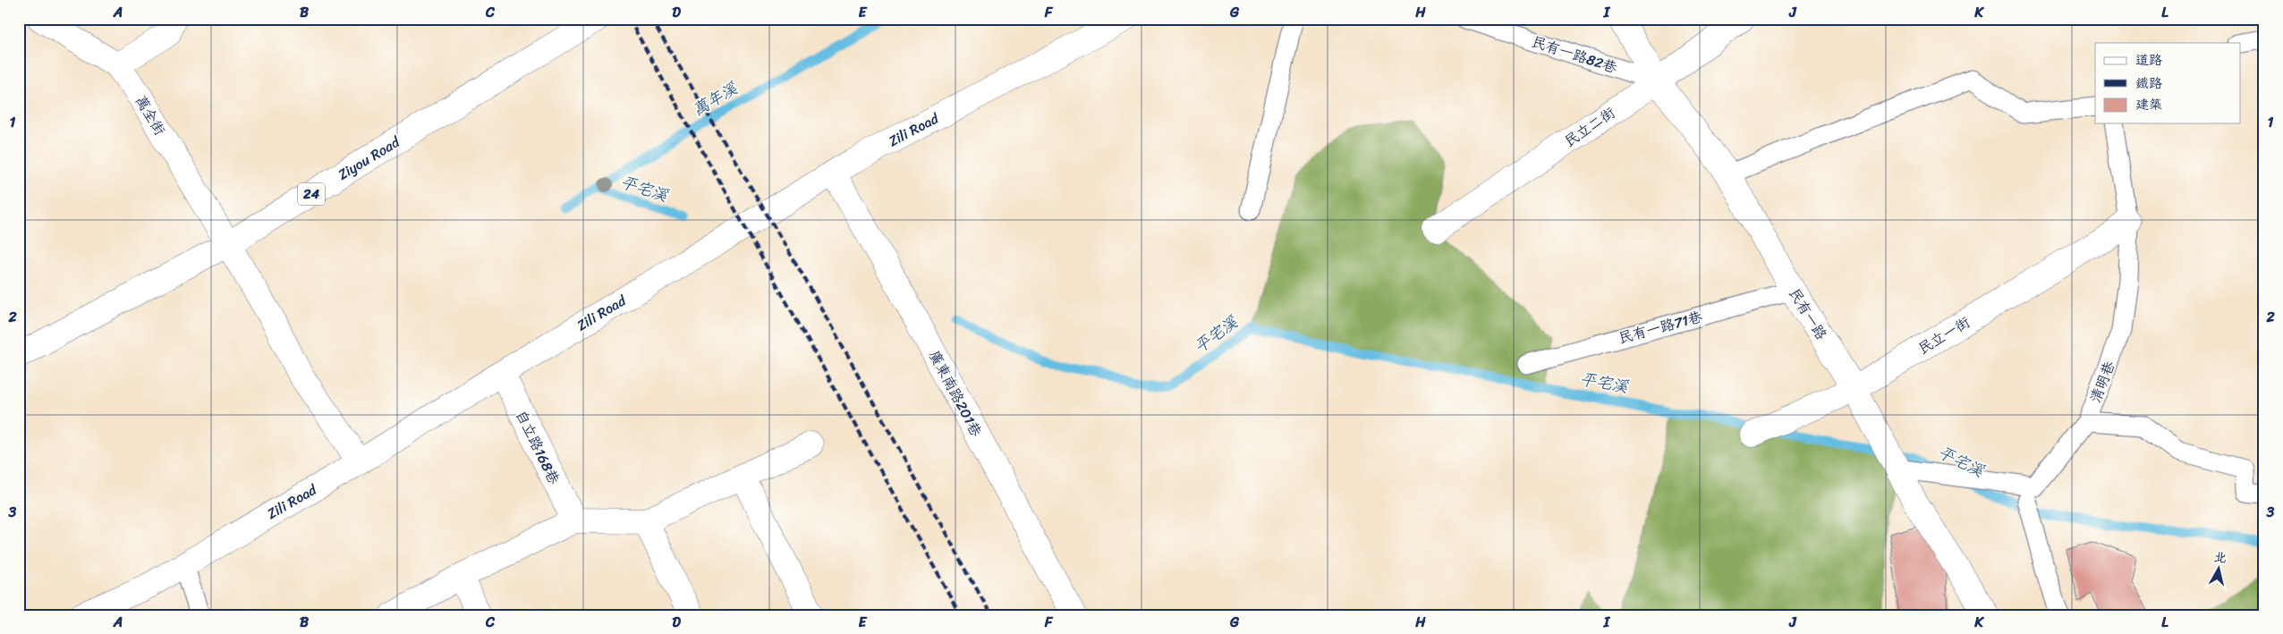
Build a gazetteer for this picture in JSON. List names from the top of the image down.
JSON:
{
  "streets": {
    "street": [
      "萬全街",
      "民立二街",
      "Zili Road",
      "Ziyou Road",
      "24",
      "民有一路",
      "民立一街",
      "廣東南路201巷",
      "自立路168巷"
    ],
    "lane": ["民有一路82巷", "民有一路71巷", "清明巷"]
  },
  "crossings": [
    ["民有一路82巷", "民立二街"],
    ["民有一路82巷", "民有一路"],
    ["萬全街", "Zili Road"],
    ["萬全街", "Ziyou Road"],
    ["民立二街", "民有一路"],
    ["Zili Road", "廣東南路201巷"],
    ["Zili Road", "自立路168巷"],
    ["民有一路", "民有一路71巷"],
    ["民有一路", "民立一街"],
    ["民有一路", "清明巷"],
    ["民立一街", "清明巷"]
  ],
  "water": ["萬年溪", "平宅溪"],
  "legend": ["道路", "鐵路", "建築"],
  "north": "top",
  "grid": {
    "columns": [
      "A",
      "B",
      "C",
      "D",
      "E",
      "F",
      "G",
      "H",
      "I",
      "J",
      "K",
      "L"
    ],
    "rows": ["1", "2", "3"]
  }
}
